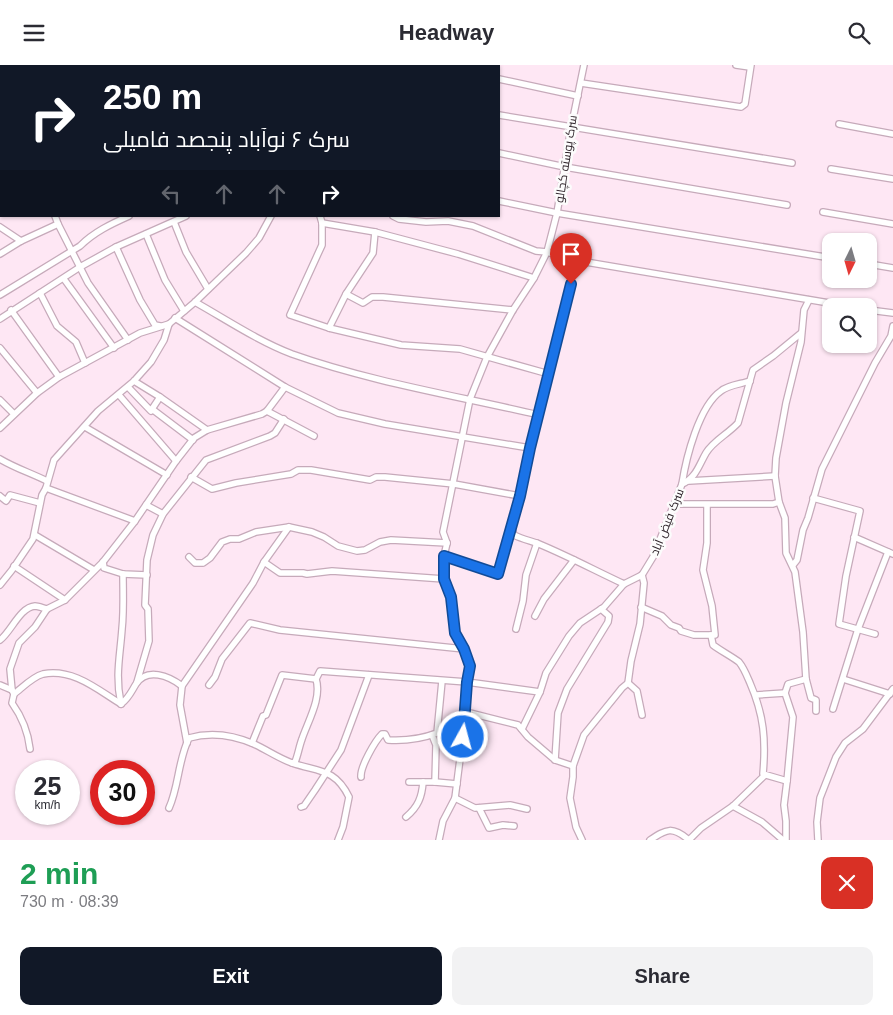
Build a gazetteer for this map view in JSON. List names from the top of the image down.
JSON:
{
  "streets": {
    "street": ["سرک پوسته کچالو", "سرک فيض آباد"]
  },
  "north": "bottom",
  "page": {
    "header": "Headway",
    "turn": ["250 m", "سرک ۶ نوآباد پنجصد فامیلی"],
    "speed": "25 km/h",
    "limit": "30",
    "heading": ["2 min", "730 m · 08:39"],
    "buttons": ["Exit", "Share"]
  }
}
